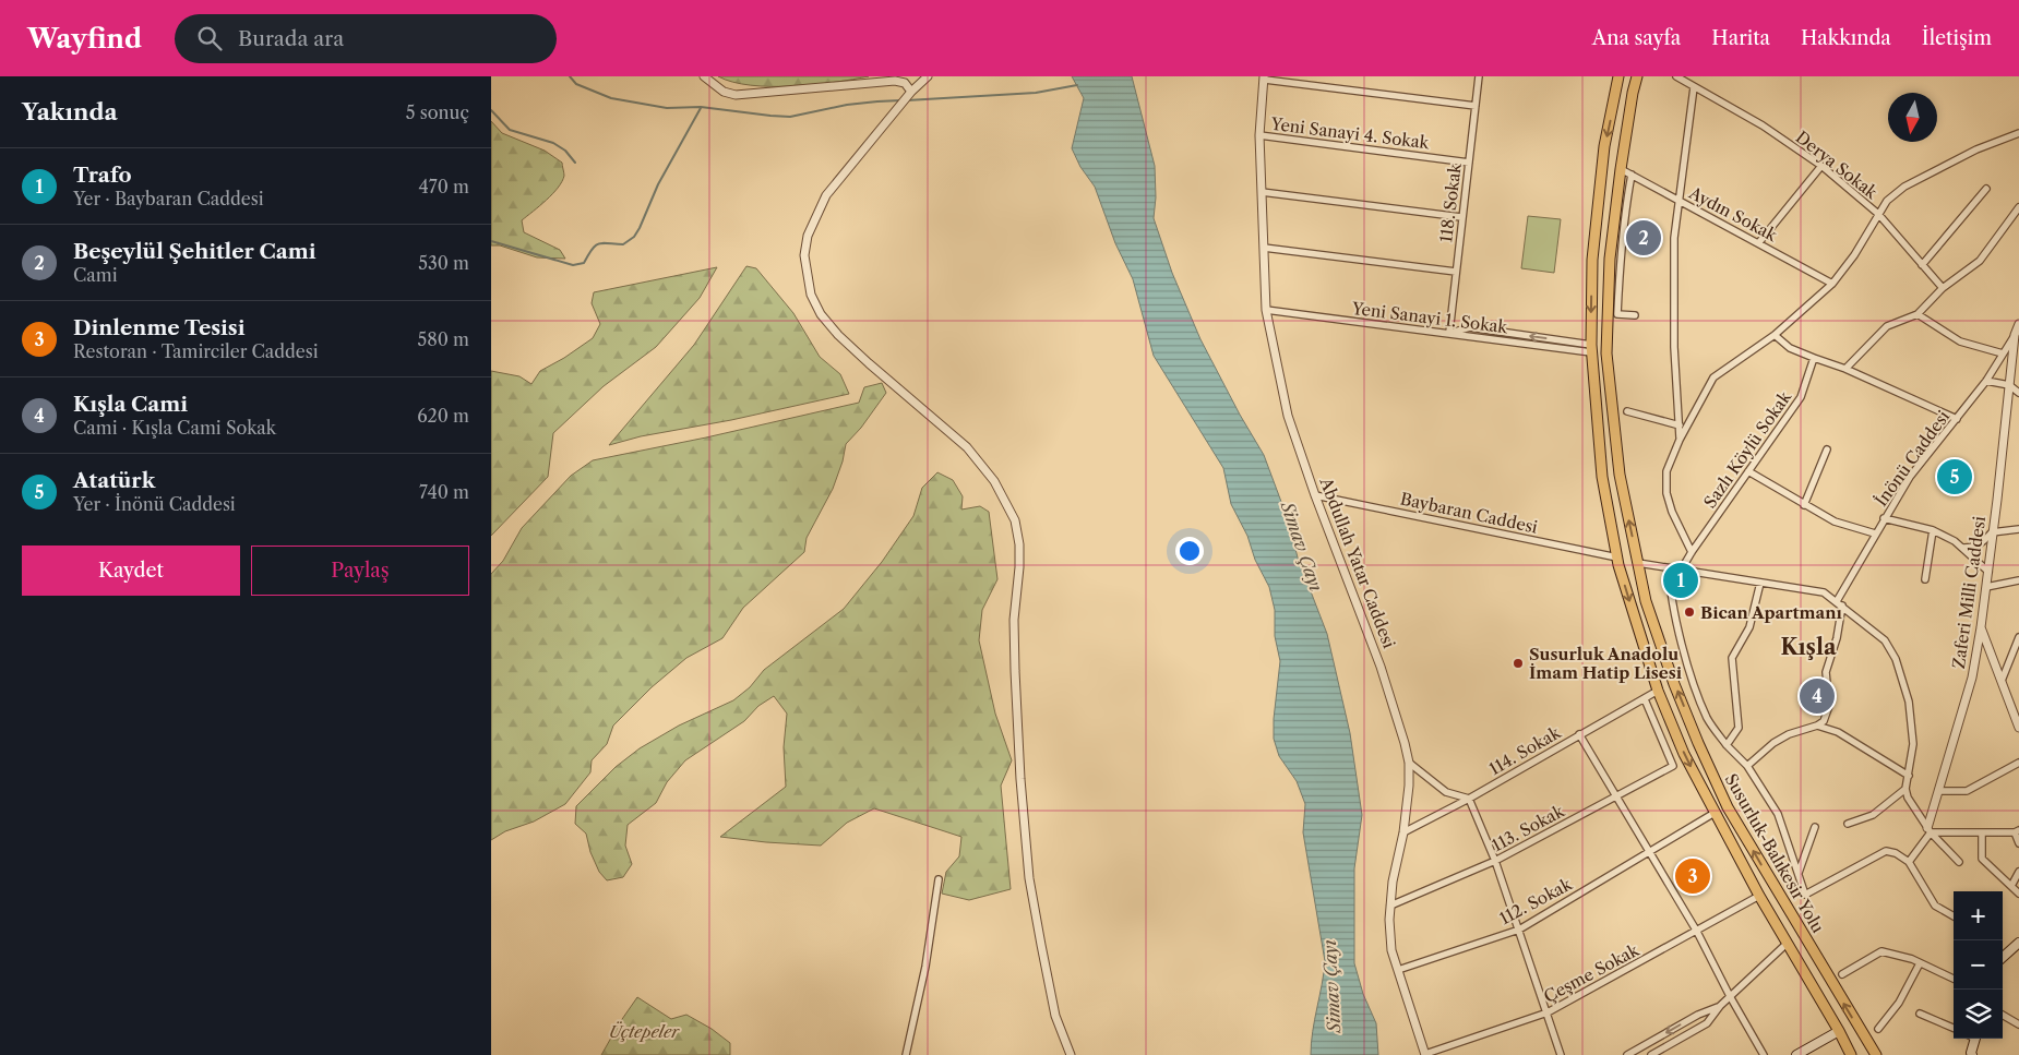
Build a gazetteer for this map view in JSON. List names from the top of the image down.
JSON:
{
  "streets": {
    "highway": ["Susurluk-Balıkesir Yolu"],
    "street": [
      "Yeni Sanayi 4. Sokak",
      "Derya Sokak",
      "118. Sokak",
      "Aydın Sokak",
      "Yeni Sanayi 1. Sokak",
      "Sazlı Köylü Sokak",
      "İnönü Caddesi",
      "Baybaran Caddesi",
      "Abdullah Yatar Caddesi",
      "Zaferi Milli Caddesi",
      "114. Sokak",
      "113. Sokak",
      "112. Sokak",
      "Çeşme Sokak"
    ]
  },
  "crossings": [
    ["Yeni Sanayi 4. Sokak", "118. Sokak"],
    ["Yeni Sanayi 4. Sokak", "Abdullah Yatar Caddesi"],
    ["118. Sokak", "Yeni Sanayi 1. Sokak"],
    ["Aydın Sokak", "Susurluk-Balıkesir Yolu"],
    ["Yeni Sanayi 1. Sokak", "Abdullah Yatar Caddesi"],
    ["Yeni Sanayi 1. Sokak", "Susurluk-Balıkesir Yolu"],
    ["İnönü Caddesi", "Zaferi Milli Caddesi"],
    ["Baybaran Caddesi", "Abdullah Yatar Caddesi"],
    ["Baybaran Caddesi", "Susurluk-Balıkesir Yolu"],
    ["Abdullah Yatar Caddesi", "114. Sokak"],
    ["Abdullah Yatar Caddesi", "113. Sokak"],
    ["Abdullah Yatar Caddesi", "112. Sokak"],
    ["Abdullah Yatar Caddesi", "Çeşme Sokak"],
    ["114. Sokak", "113. Sokak"],
    ["114. Sokak", "Susurluk-Balıkesir Yolu"],
    ["Susurluk-Balıkesir Yolu", "112. Sokak"],
    ["Susurluk-Balıkesir Yolu", "Çeşme Sokak"]
  ],
  "districts": ["Kışla"],
  "water": ["Simav Çayı"],
  "parks": ["Üçtepeler"],
  "places": ["Bican Apartmanı", "Susurluk Anadolu İmam Hatip Lisesi"],
  "north": "bottom",
  "page": {
    "header": "Wayfind",
    "search": "Burada ara",
    "nav": [
      "Ana sayfa",
      "Harita",
      "Hakkında",
      "İletişim"
    ],
    "heading": ["Yakında", "5 sonuç"],
    "list": [
      {
        "mark": "1",
        "name": "Trafo",
        "note": "Yer · Baybaran Caddesi",
        "value": "470 m"
      },
      {
        "mark": "2",
        "name": "Beşeylül Şehitler Cami",
        "note": "Cami",
        "value": "530 m"
      },
      {
        "mark": "3",
        "name": "Dinlenme Tesisi",
        "note": "Restoran · Tamirciler Caddesi",
        "value": "580 m"
      },
      {
        "mark": "4",
        "name": "Kışla Cami",
        "note": "Cami · Kışla Cami Sokak",
        "value": "620 m"
      },
      {
        "mark": "5",
        "name": "Atatürk",
        "note": "Yer · İnönü Caddesi",
        "value": "740 m"
      }
    ],
    "pins": [
      "2",
      "5",
      "1",
      "4",
      "3"
    ],
    "buttons": ["Kaydet", "Paylaş"],
    "map_buttons": ["+", "−"]
  }
}
